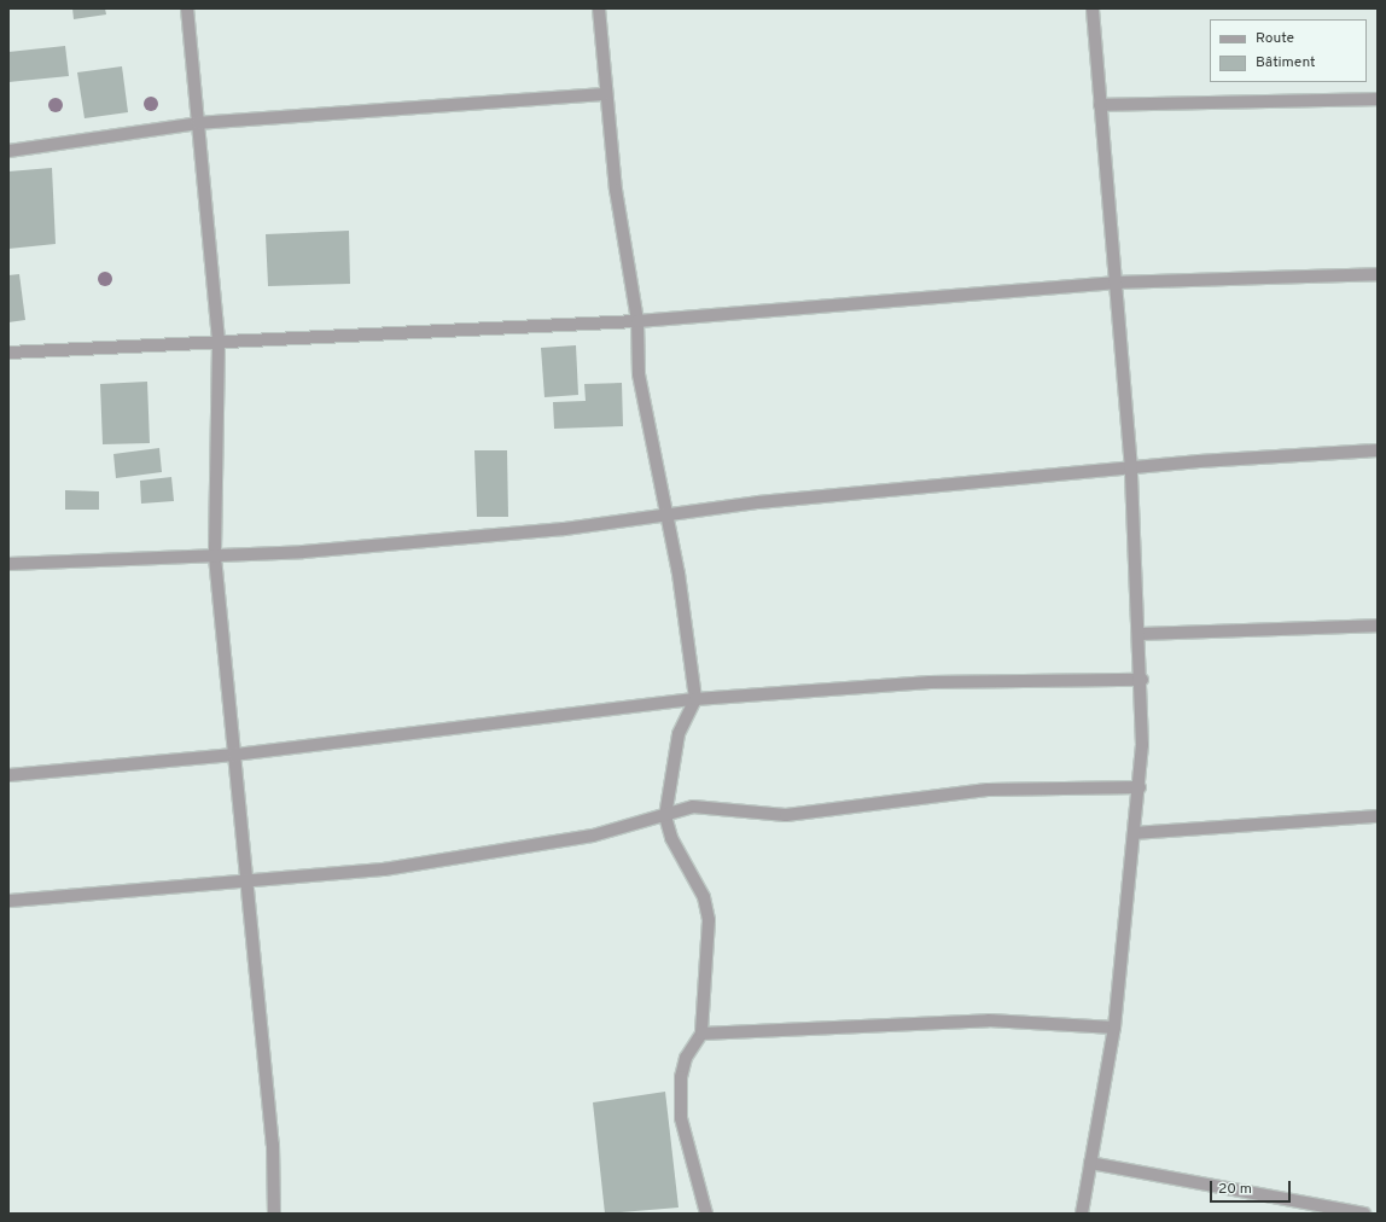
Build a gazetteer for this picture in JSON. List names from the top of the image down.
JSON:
{
  "legend": ["Route", "Bâtiment"],
  "scale_bar": "20 m"
}
